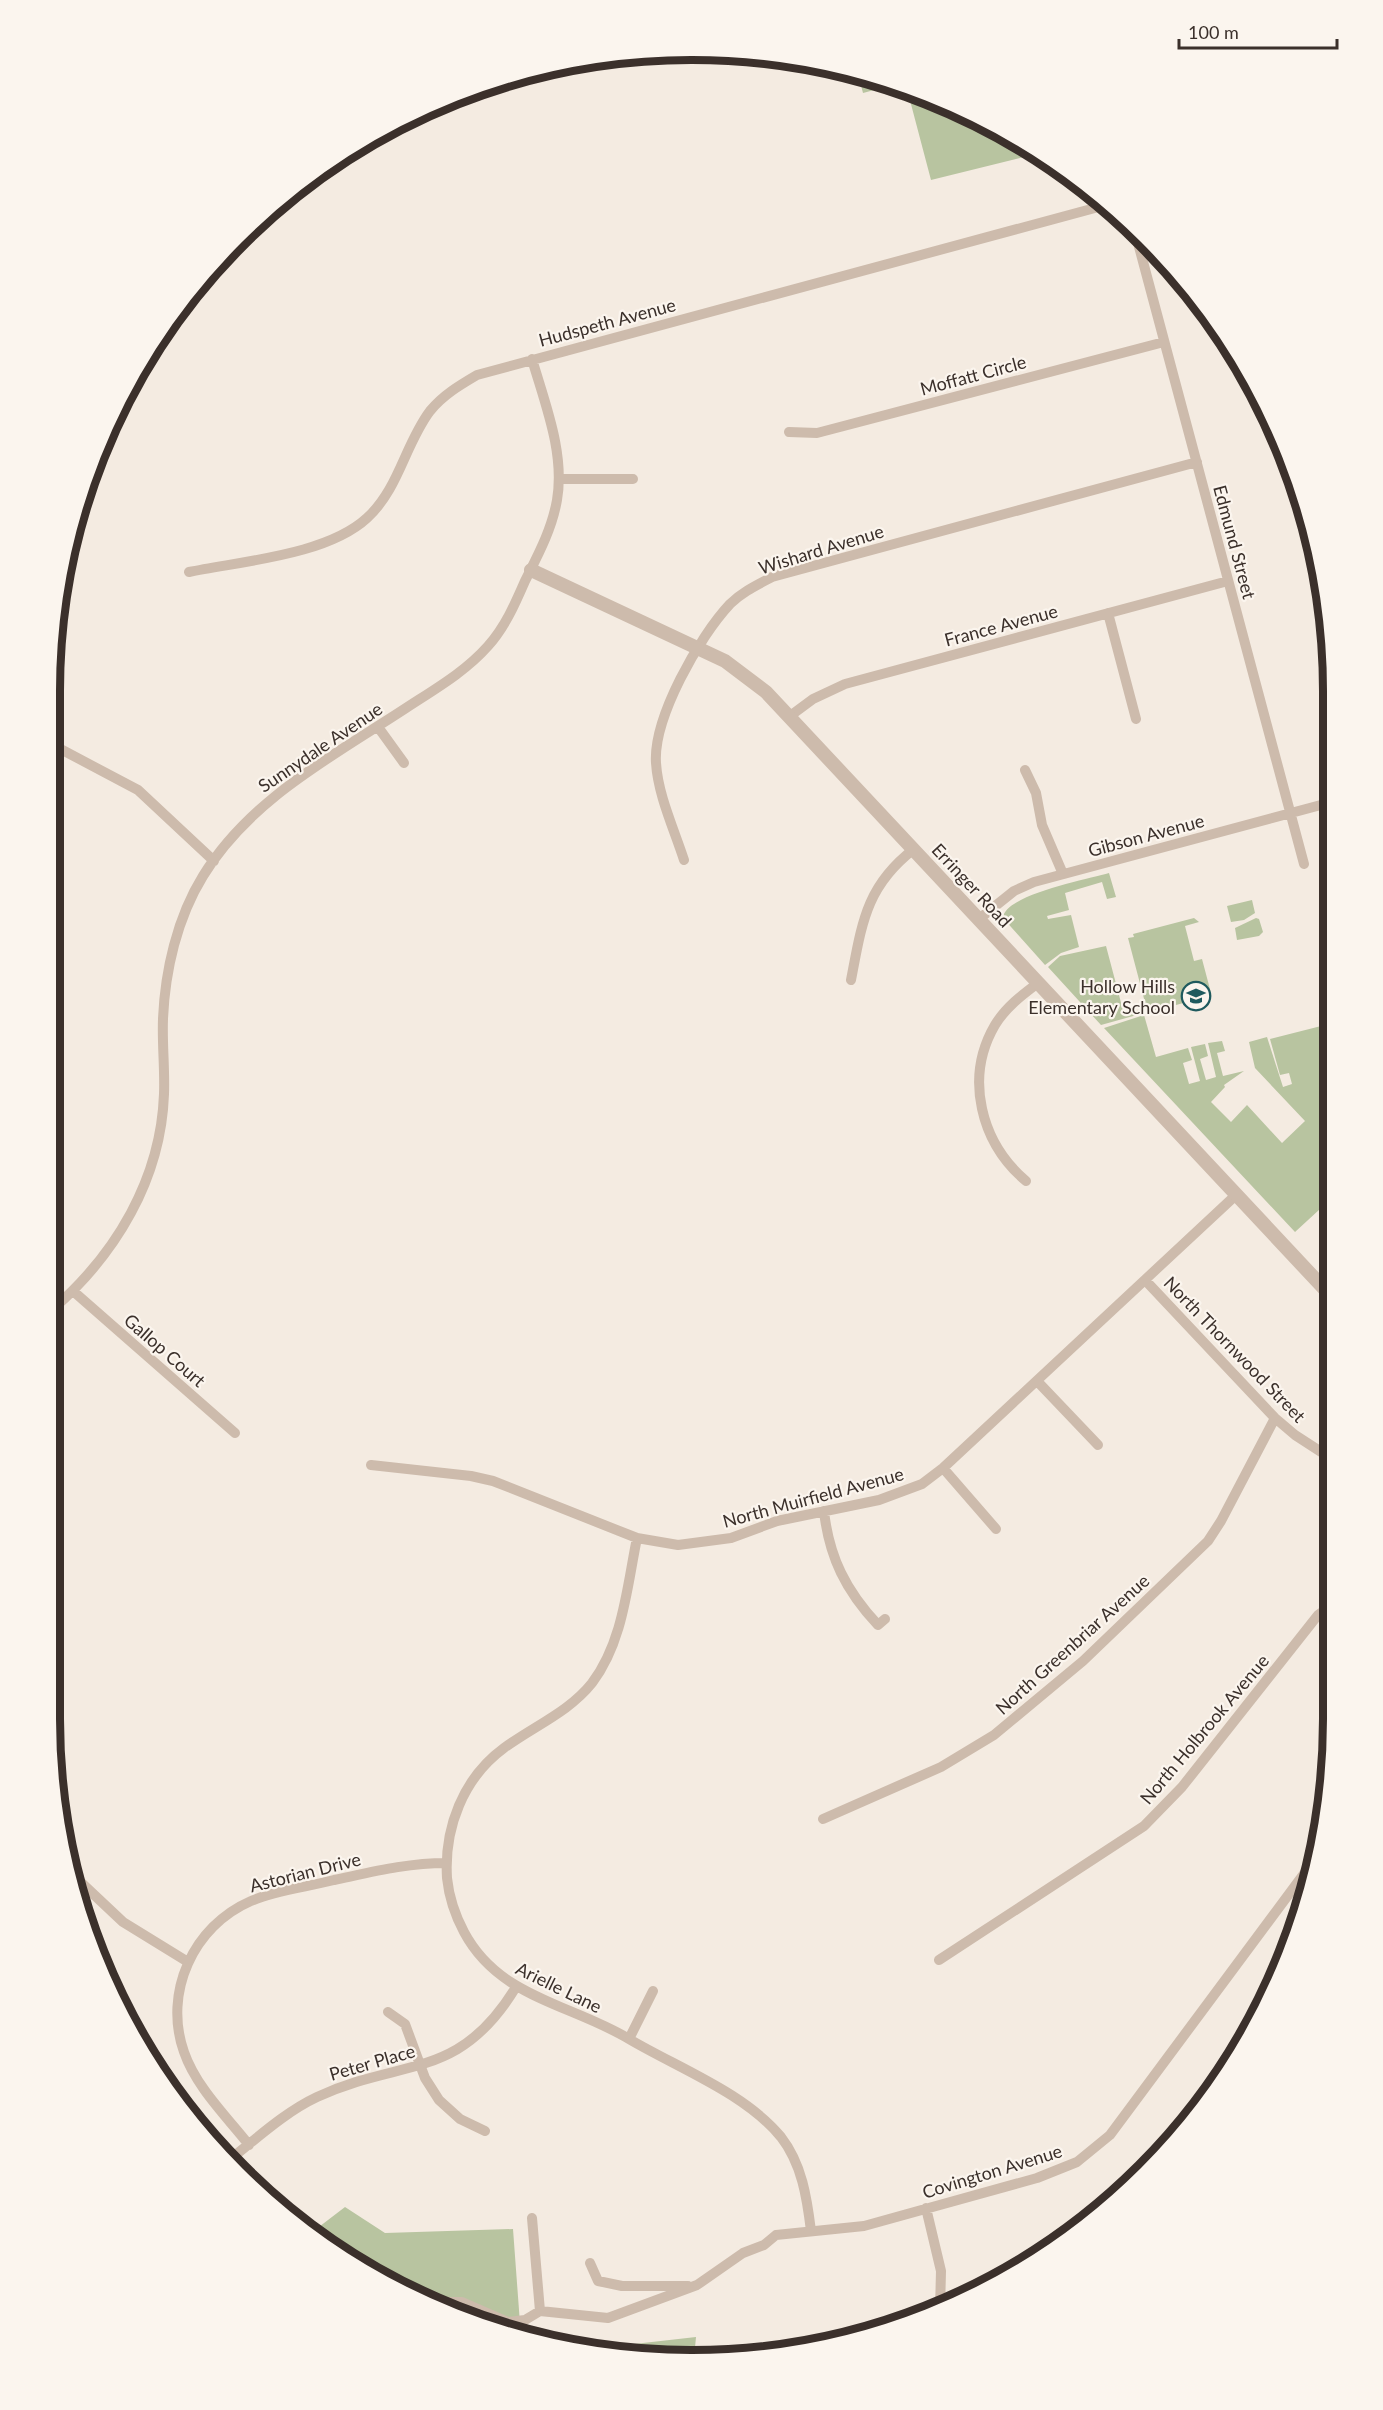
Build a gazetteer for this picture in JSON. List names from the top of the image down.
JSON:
{
  "streets": {
    "street": [
      "Hudspeth Avenue",
      "Moffatt Circle",
      "Edmund Street",
      "Wishard Avenue",
      "France Avenue",
      "Sunnydale Avenue",
      "Gibson Avenue",
      "Erringer Road",
      "North Thornwood Street",
      "Gallop Court",
      "North Muirfield Avenue",
      "North Greenbriar Avenue",
      "North Holbrook Avenue",
      "Astorian Drive",
      "Arielle Lane",
      "Peter Place",
      "Covington Avenue"
    ]
  },
  "crossings": [
    ["Hudspeth Avenue", "Sunnydale Avenue"],
    ["Moffatt Circle", "Edmund Street"],
    ["Edmund Street", "Wishard Avenue"],
    ["Edmund Street", "France Avenue"],
    ["Edmund Street", "Gibson Avenue"],
    ["Wishard Avenue", "Erringer Road"],
    ["France Avenue", "Erringer Road"],
    ["Sunnydale Avenue", "Erringer Road"],
    ["Sunnydale Avenue", "Gallop Court"],
    ["Gibson Avenue", "Erringer Road"],
    ["Erringer Road", "North Muirfield Avenue"],
    ["North Thornwood Street", "North Muirfield Avenue"],
    ["North Thornwood Street", "North Greenbriar Avenue"],
    ["North Muirfield Avenue", "Arielle Lane"],
    ["Astorian Drive", "Arielle Lane"],
    ["Astorian Drive", "Peter Place"],
    ["Arielle Lane", "Peter Place"],
    ["Arielle Lane", "Covington Avenue"]
  ],
  "places": {
    "school or university": ["Hollow Hills Elementary School"]
  },
  "scale_bar": "100 m"
}
